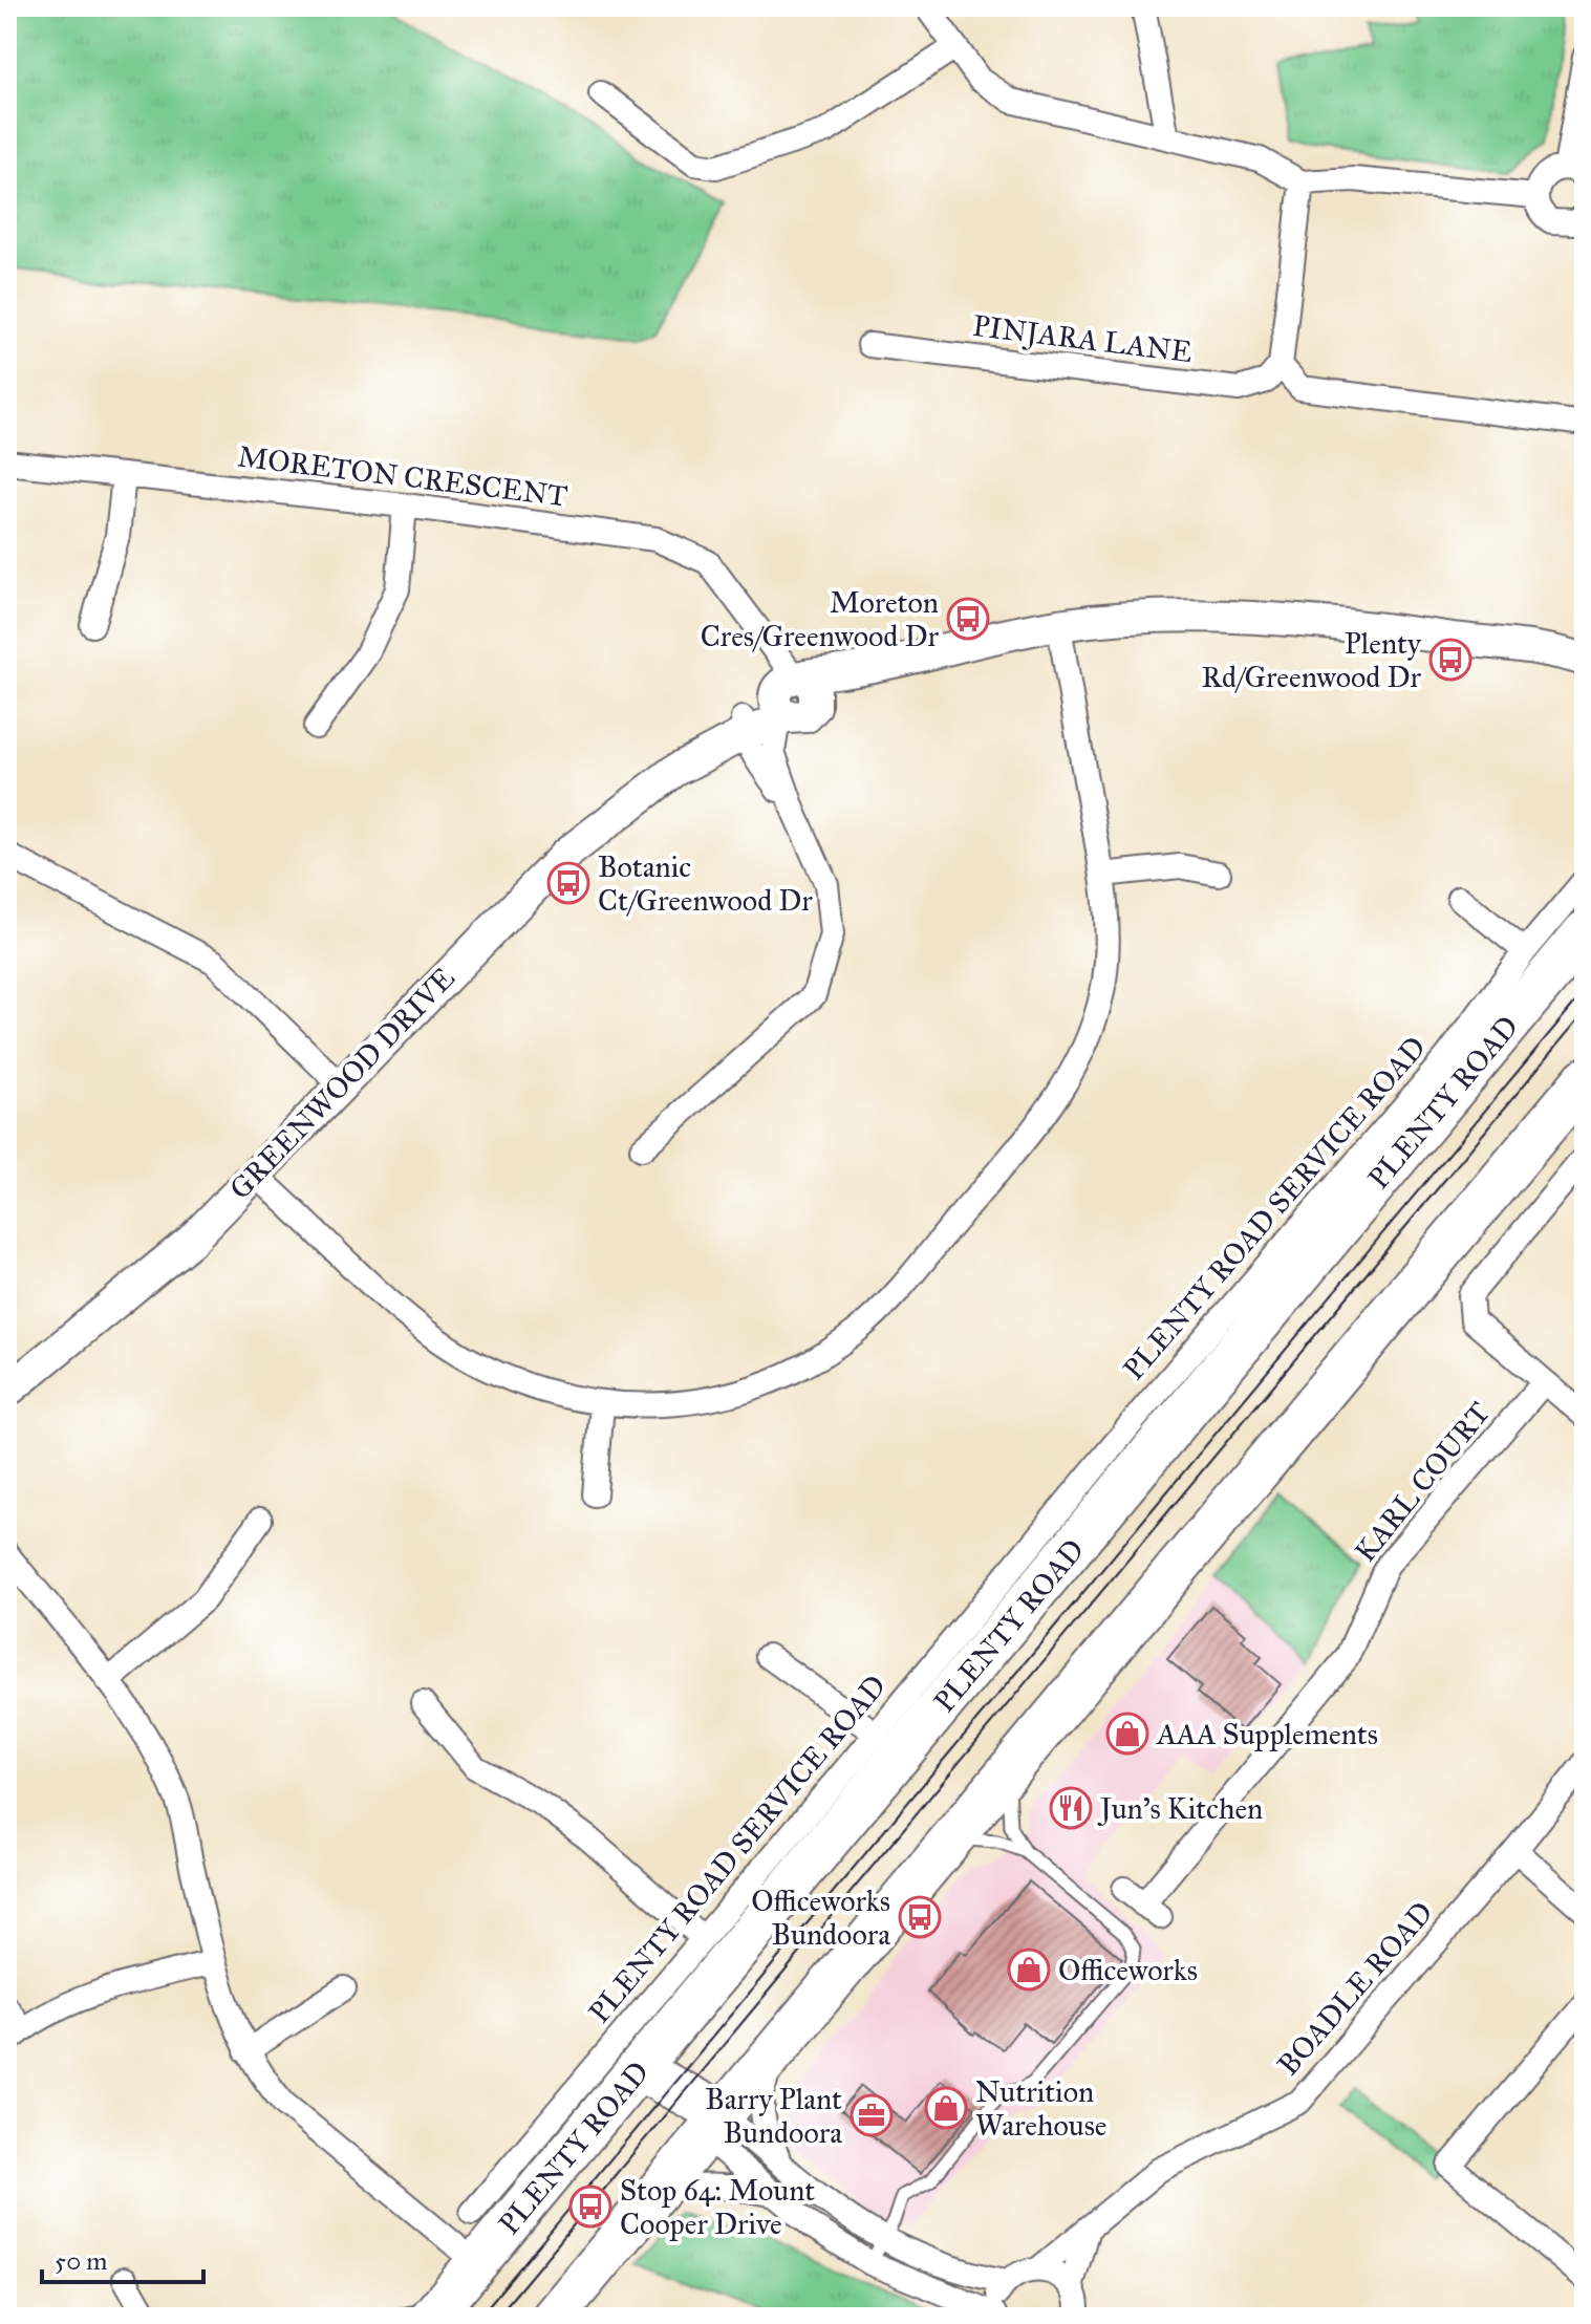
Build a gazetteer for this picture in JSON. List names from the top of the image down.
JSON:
{
  "streets": {
    "highway": ["PLENTY ROAD"],
    "street": [
      "PINJARA LANE",
      "MORETON CRESCENT",
      "GREENWOOD DRIVE",
      "PLENTY ROAD SERVICE ROAD",
      "KARL COURT",
      "BOADLE ROAD"
    ]
  },
  "crossings": [
    ["MORETON CRESCENT", "GREENWOOD DRIVE"],
    ["PLENTY ROAD", "PLENTY ROAD SERVICE ROAD"]
  ],
  "places": {
    "bus stop": [
      "Moreton Cres/Greenwood Dr",
      "Plenty Rd/Greenwood Dr",
      "Botanic Ct/Greenwood Dr",
      "Officeworks Bundoora",
      "Stop 64: Mount Cooper Drive"
    ],
    "shop": ["AAA Supplements", "Officeworks", "Nutrition Warehouse"],
    "restaurant": ["Jun's Kitchen"],
    "office": ["Barry Plant Bundoora"]
  },
  "scale_bar": "50 m"
}
